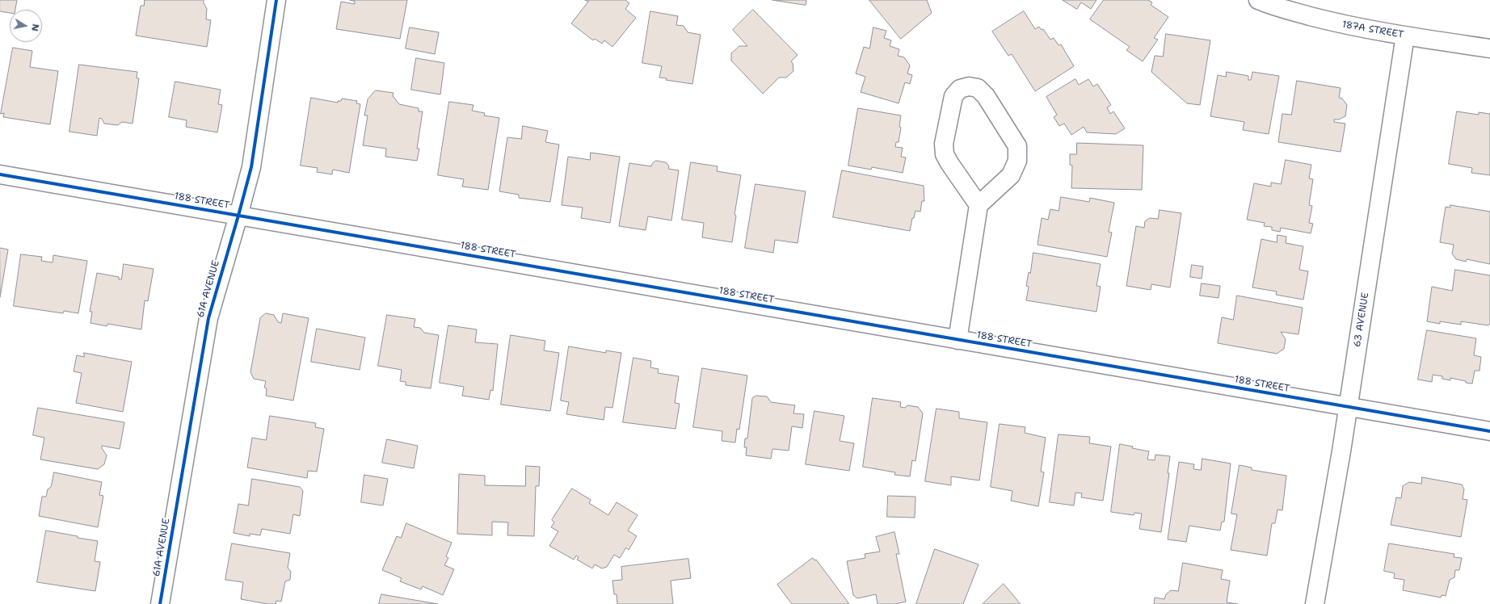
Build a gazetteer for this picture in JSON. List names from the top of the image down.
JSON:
{
  "streets": {
    "street": [
      "187A STREET",
      "188 STREET",
      "61A AVENUE",
      "63 AVENUE"
    ]
  },
  "crossings": [
    ["187A STREET", "63 AVENUE"],
    ["188 STREET", "61A AVENUE"],
    ["188 STREET", "63 AVENUE"]
  ],
  "north": "right"
}
